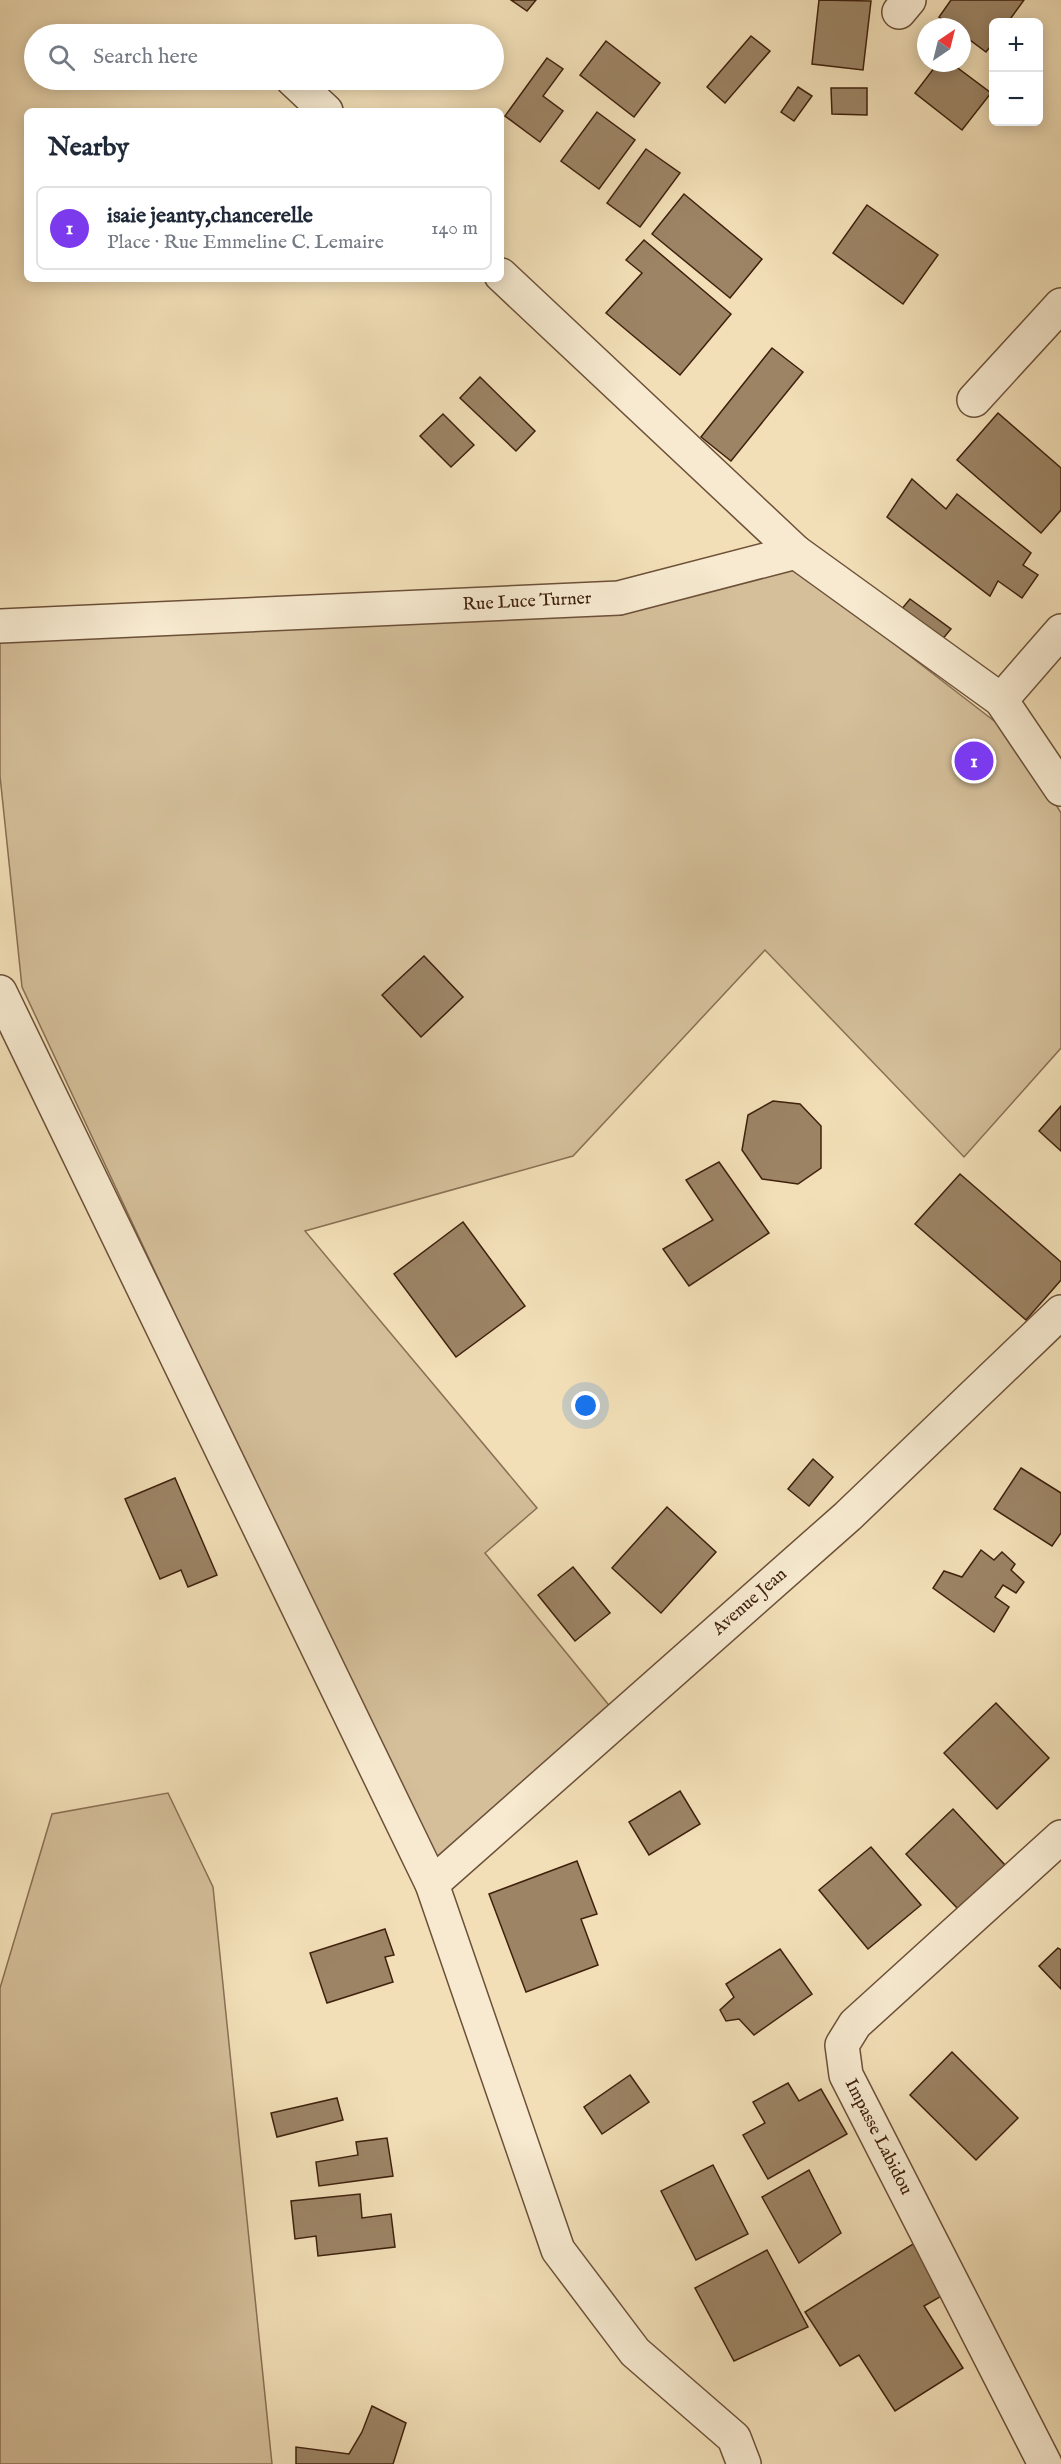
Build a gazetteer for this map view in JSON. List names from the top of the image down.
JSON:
{
  "streets": {
    "street": ["Rue Luce Turner", "Avenue Jean", "Impasse Labidou"]
  },
  "north": "top right",
  "page": {
    "map_buttons": ["+", "−"],
    "search": "Search here",
    "heading": "Nearby",
    "list": [
      {
        "mark": "1",
        "name": "isaie jeanty,chancerelle",
        "note": "Place · Rue Emmeline C. Lemaire",
        "value": "140 m"
      }
    ],
    "pins": "1"
  }
}
